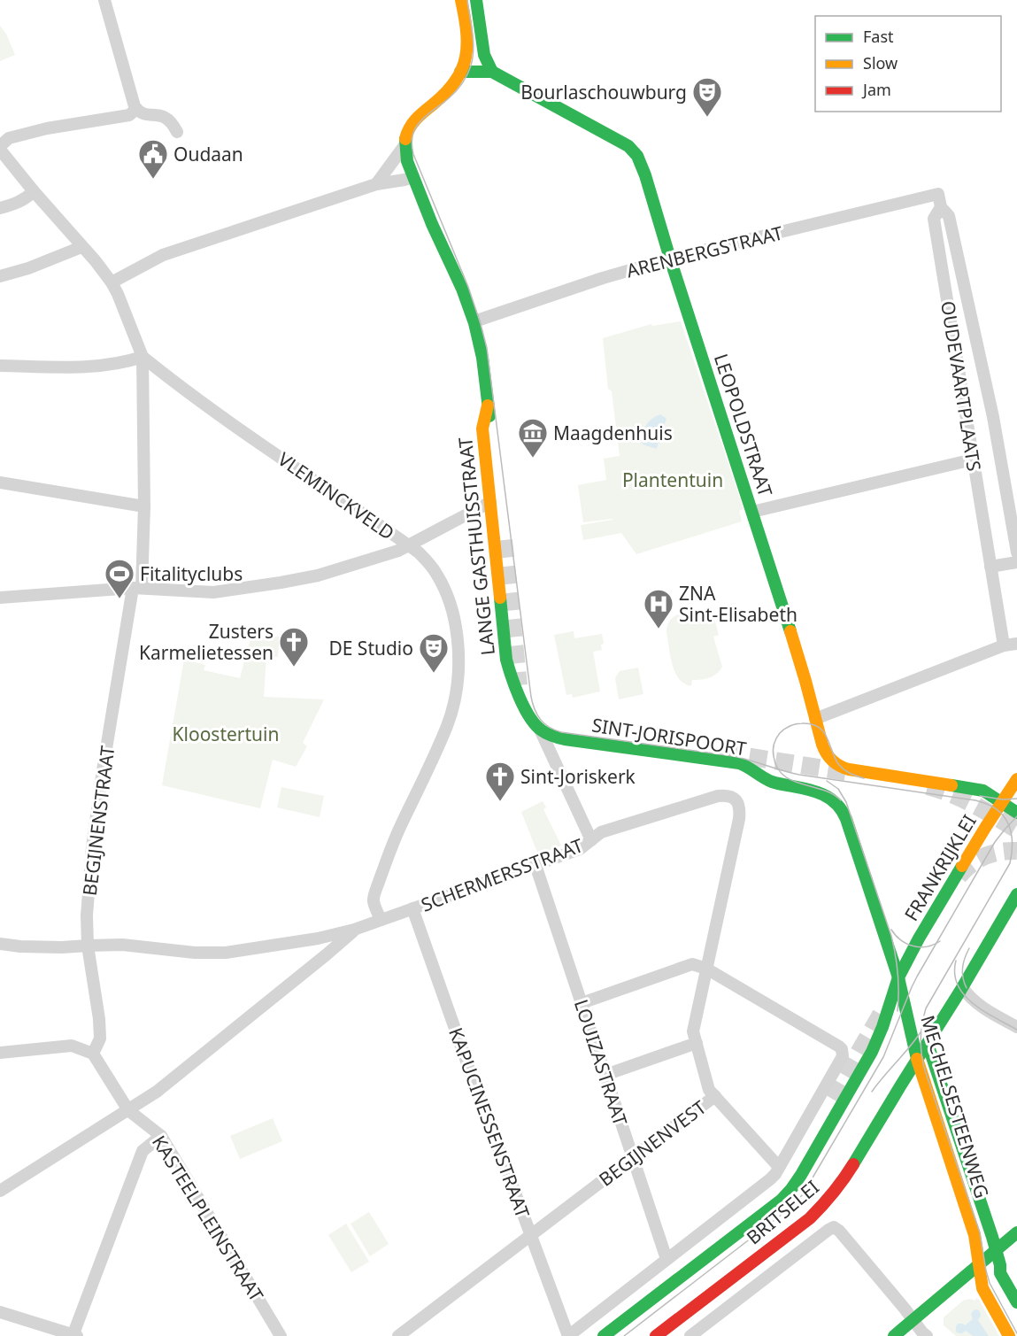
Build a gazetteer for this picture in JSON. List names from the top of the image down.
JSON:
{
  "streets": {
    "street": [
      "ARENBERGSTRAAT",
      "OUDEVAARTPLAATS",
      "LEOPOLDSTRAAT",
      "VLEMINCKVELD",
      "LANGE GASTHUISSTRAAT",
      "SINT-JORISPOORT",
      "BEGIJNENSTRAAT",
      "FRANKRIJKLEI",
      "SCHERMERSSTRAAT",
      "LOUIZASTRAAT",
      "MECHELSESTEENWEG",
      "KAPUCINESSENSTRAAT",
      "BEGIJNENVEST",
      "BRITSELEI",
      "KASTEELPLEINSTRAAT"
    ]
  },
  "crossings": [
    ["ARENBERGSTRAAT", "OUDEVAARTPLAATS"],
    ["ARENBERGSTRAAT", "LEOPOLDSTRAAT"],
    ["ARENBERGSTRAAT", "LANGE GASTHUISSTRAAT"],
    ["LEOPOLDSTRAAT", "FRANKRIJKLEI"],
    ["VLEMINCKVELD", "BEGIJNENSTRAAT"],
    ["VLEMINCKVELD", "SCHERMERSSTRAAT"],
    ["LANGE GASTHUISSTRAAT", "SINT-JORISPOORT"],
    ["SINT-JORISPOORT", "MECHELSESTEENWEG"],
    ["BEGIJNENSTRAAT", "SCHERMERSSTRAAT"],
    ["BEGIJNENSTRAAT", "KASTEELPLEINSTRAAT"],
    ["FRANKRIJKLEI", "MECHELSESTEENWEG"],
    ["FRANKRIJKLEI", "BRITSELEI"],
    ["SCHERMERSSTRAAT", "LOUIZASTRAAT"],
    ["SCHERMERSSTRAAT", "KAPUCINESSENSTRAAT"],
    ["SCHERMERSSTRAAT", "BEGIJNENVEST"],
    ["LOUIZASTRAAT", "BEGIJNENVEST"],
    ["LOUIZASTRAAT", "BRITSELEI"],
    ["MECHELSESTEENWEG", "BRITSELEI"],
    ["KAPUCINESSENSTRAAT", "BEGIJNENVEST"],
    ["KAPUCINESSENSTRAAT", "BRITSELEI"],
    ["BEGIJNENVEST", "BRITSELEI"]
  ],
  "parks": ["Plantentuin", "Kloostertuin"],
  "places": {
    "theatre": ["Bourlaschouwburg", "DE Studio"],
    "public building": ["Oudaan"],
    "museum": ["Maagdenhuis"],
    "sports": ["Fitalityclubs"],
    "hospital": ["ZNA Sint-Elisabeth"],
    "church": ["Zusters Karmelietessen", "Sint-Joriskerk"]
  },
  "legend": ["Fast", "Slow", "Jam"]
}
